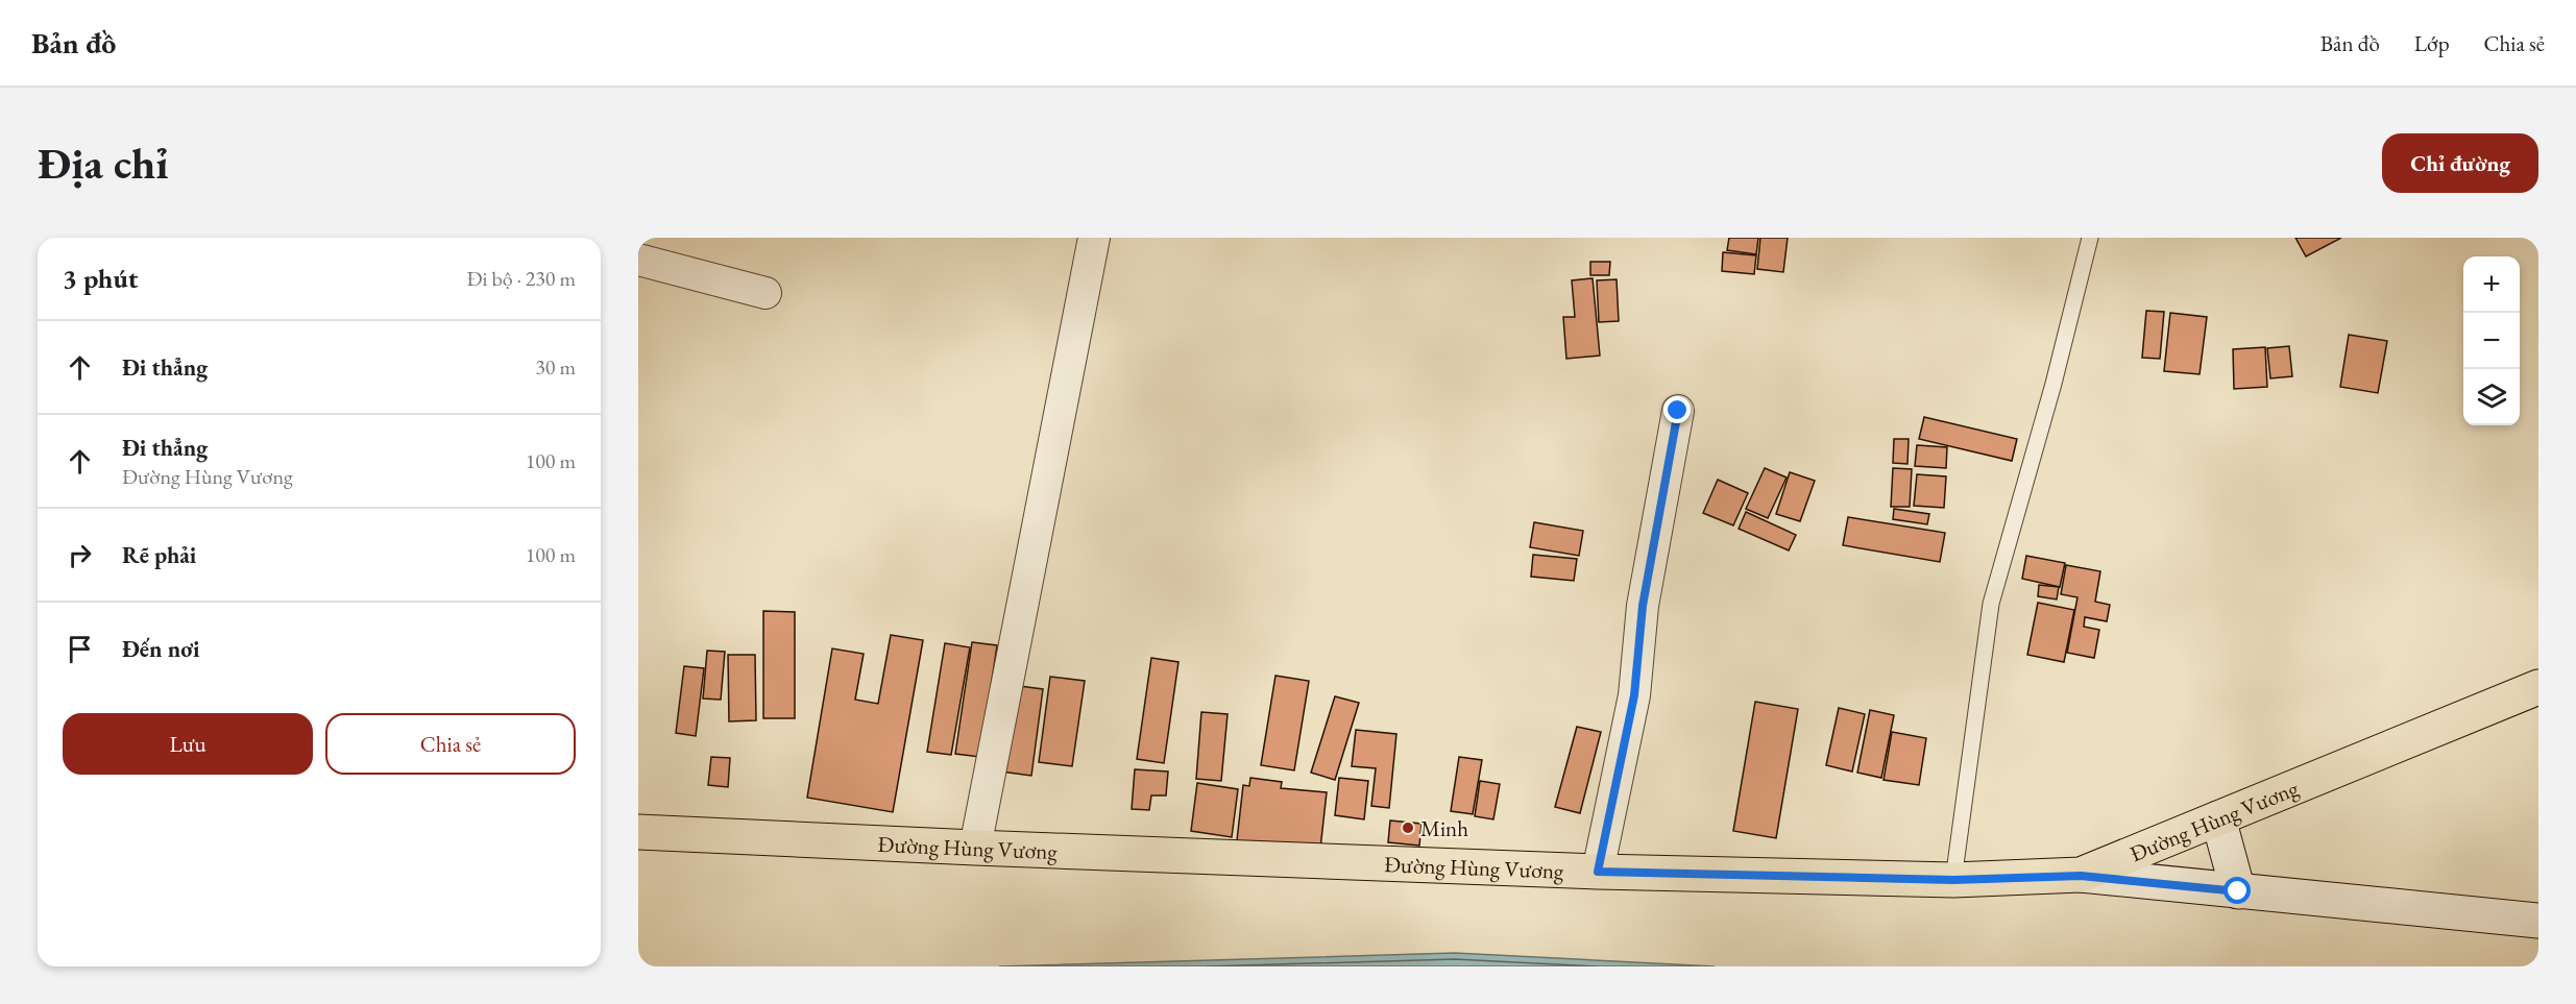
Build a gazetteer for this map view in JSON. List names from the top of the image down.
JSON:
{
  "streets": {
    "main road": ["Đường Hùng Vương"]
  },
  "places": ["Minh"],
  "page": {
    "header": "Bản đồ",
    "nav": ["Bản đồ", "Lớp", "Chia sẻ"],
    "buttons": [
      "Chỉ đường",
      ["Lưu", "Chia sẻ"]
    ],
    "title": "Địa chỉ",
    "heading": ["3 phút", "Đi bộ · 230 m"],
    "map_buttons": ["+", "−"],
    "list": [
      ["Đi thẳng", "30 m"],
      ["Đi thẳng", "Đường Hùng Vương", "100 m"],
      ["Rẽ phải", "100 m"],
      "Đến nơi"
    ]
  }
}
